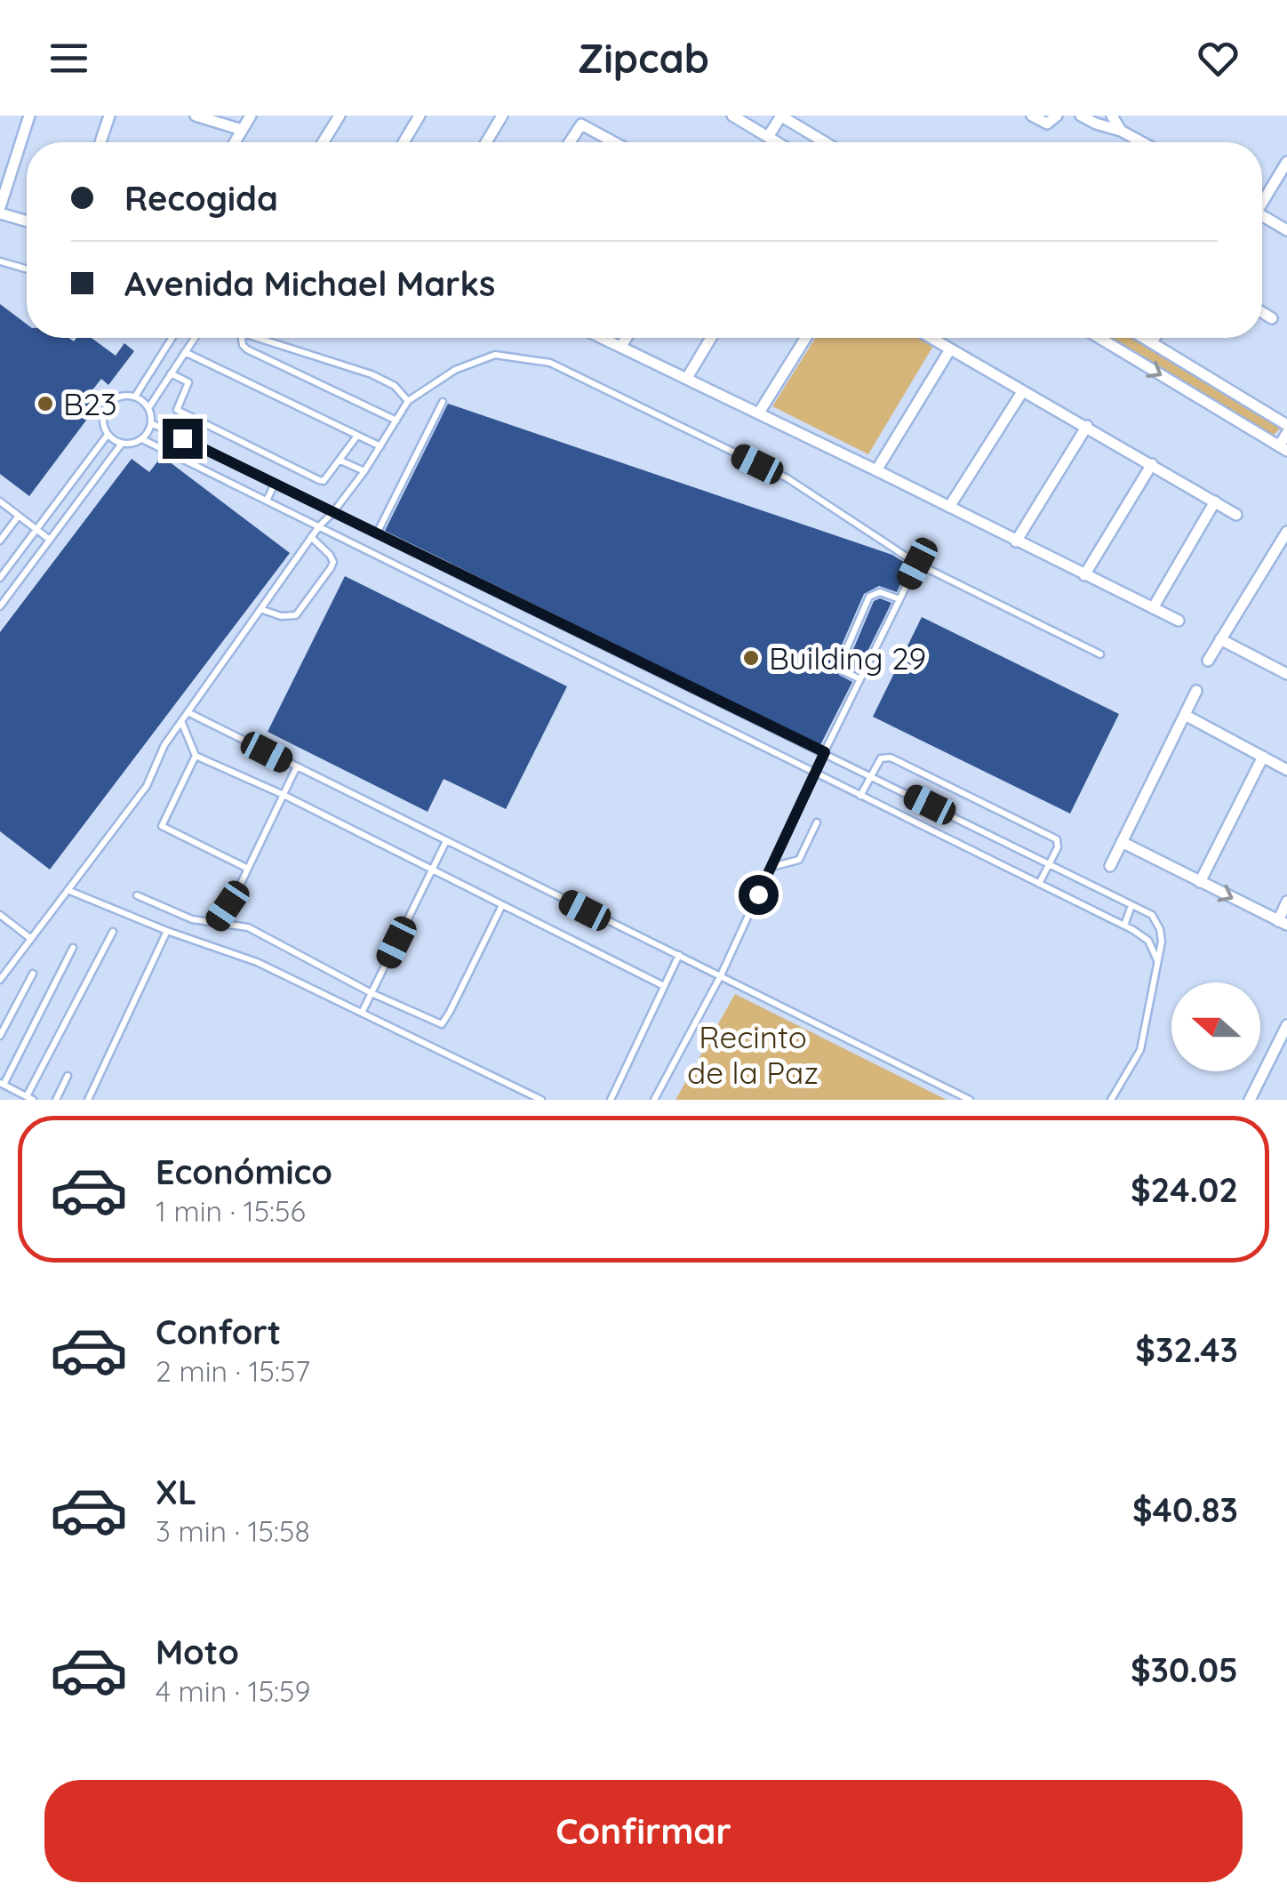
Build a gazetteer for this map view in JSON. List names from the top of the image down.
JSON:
{
  "parks": ["Recinto de la Paz"],
  "places": ["B23", "Building 29"],
  "north": "left",
  "page": {
    "header": "Zipcab",
    "banner": ["Recogida", "Avenida Michael Marks"],
    "list": [
      {
        "name": "Económico",
        "note": "1 min · 15:56",
        "value": "$24.02"
      },
      {
        "name": "Confort",
        "note": "2 min · 15:57",
        "value": "$32.43"
      },
      {
        "name": "XL",
        "note": "3 min · 15:58",
        "value": "$40.83"
      },
      {
        "name": "Moto",
        "note": "4 min · 15:59",
        "value": "$30.05"
      }
    ],
    "buttons": "Confirmar"
  }
}
